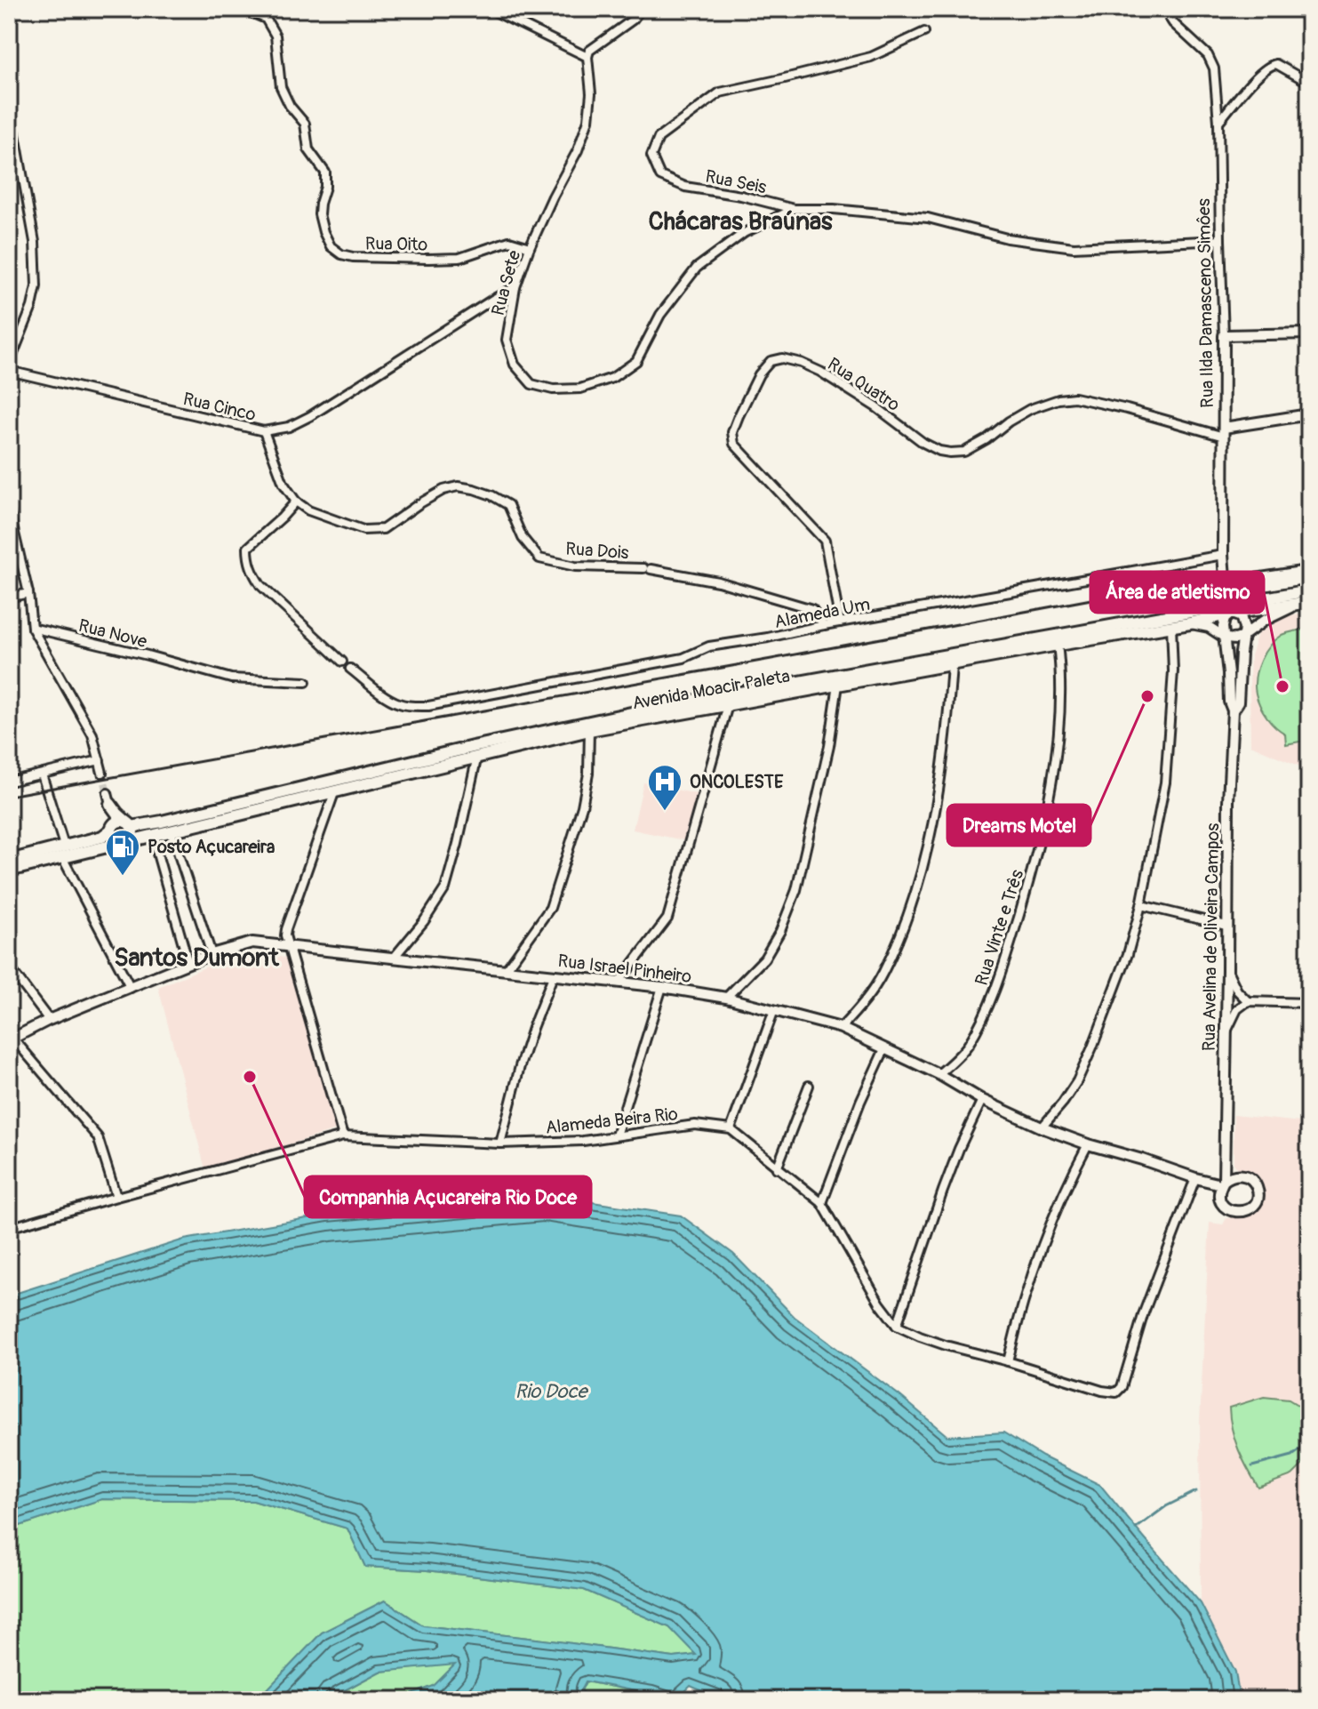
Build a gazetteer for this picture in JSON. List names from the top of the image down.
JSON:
{
  "streets": {
    "main road": ["Avenida Moacir Paleta"],
    "street": [
      "Rua Seis",
      "Rua Oito",
      "Rua Sete",
      "Rua Ilda Damasceno Simôes",
      "Rua Quatro",
      "Rua Cinco",
      "Rua Dois",
      "Alameda Um",
      "Rua Nove",
      "Rua Vinte e Três",
      "Rua Avelina de Oliveira Campos",
      "Rua Israel Pinheiro",
      "Alameda Beira Rio"
    ]
  },
  "crossings": [
    ["Rua Seis", "Rua Sete"],
    ["Rua Seis", "Rua Ilda Damasceno Simôes"],
    ["Rua Oito", "Rua Sete"],
    ["Rua Sete", "Rua Cinco"],
    ["Rua Ilda Damasceno Simôes", "Rua Quatro"],
    ["Rua Ilda Damasceno Simôes", "Alameda Um"],
    ["Rua Ilda Damasceno Simôes", "Avenida Moacir Paleta"],
    ["Rua Ilda Damasceno Simôes", "Rua Avelina de Oliveira Campos"],
    ["Rua Quatro", "Alameda Um"],
    ["Rua Dois", "Alameda Um"],
    ["Avenida Moacir Paleta", "Rua Vinte e Três"],
    ["Avenida Moacir Paleta", "Rua Avelina de Oliveira Campos"],
    ["Rua Vinte e Três", "Rua Israel Pinheiro"],
    ["Rua Avelina de Oliveira Campos", "Rua Israel Pinheiro"]
  ],
  "districts": ["Chácaras Braúnas", "Santos Dumont"],
  "water": ["Rio Doce"],
  "places": {
    "other": ["Área de atletismo", "Dreams Motel", "Companhia Açucareira Rio Doce"],
    "hospital": ["ONCOLESTE"],
    "fuel station": ["Posto Açucareira"]
  }
}
